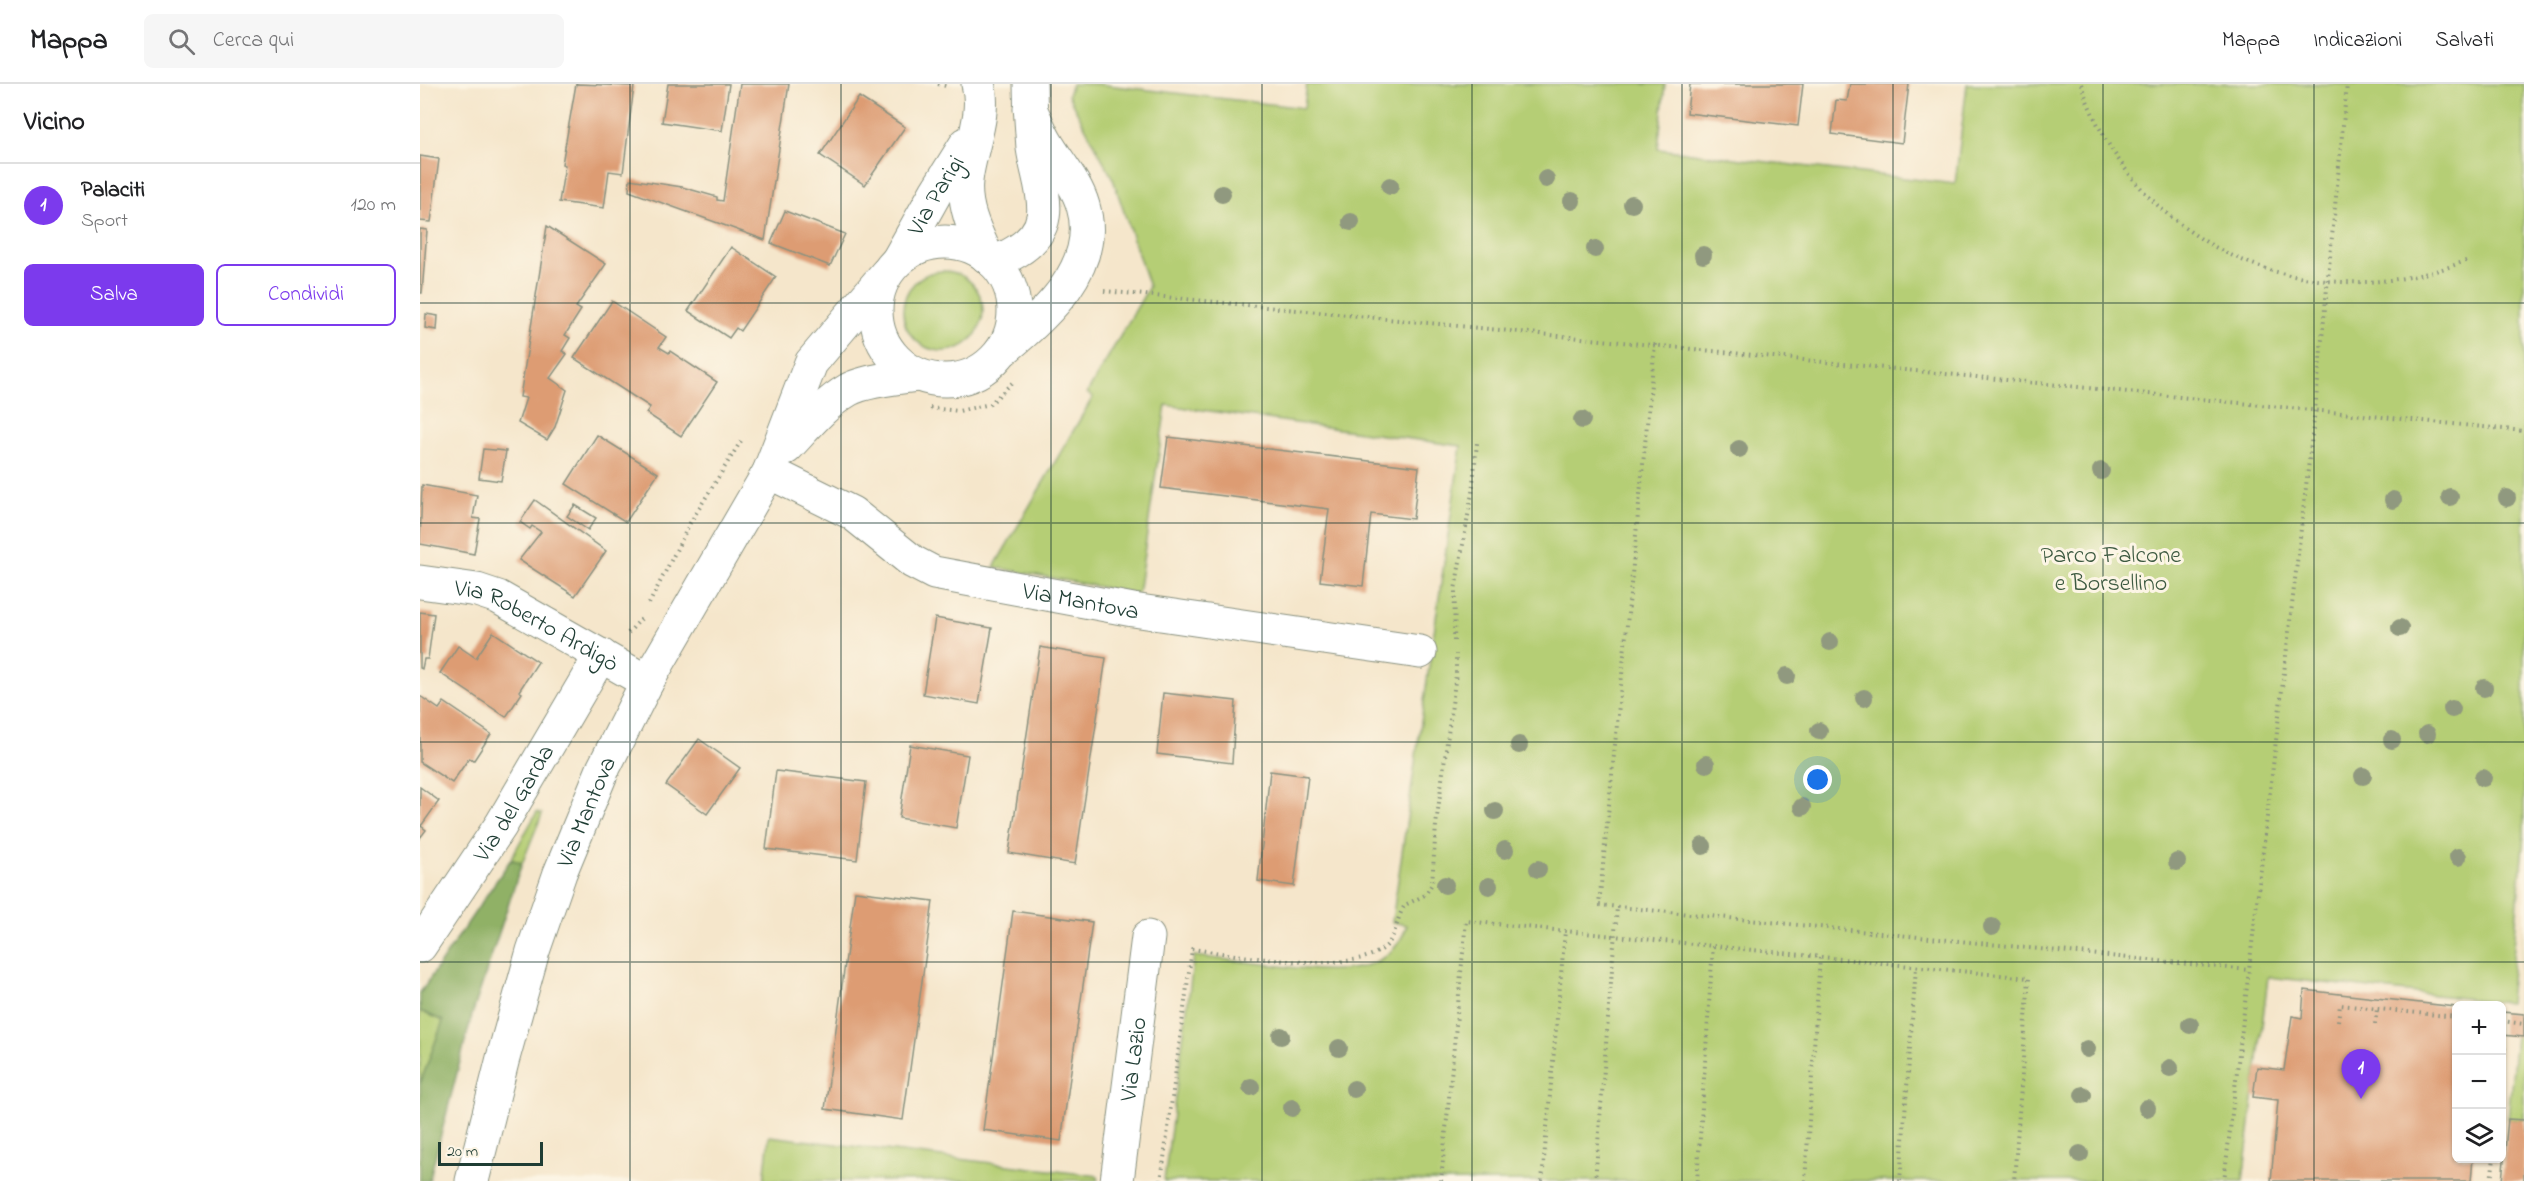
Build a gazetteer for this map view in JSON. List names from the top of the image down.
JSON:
{
  "streets": {
    "main road": [
      "Via Parigi",
      "Via Mantova",
      "Via Roberto Ardigò",
      "Via del Garda",
      "Via Lazio"
    ]
  },
  "crossings": [
    ["Via Parigi", "Via Mantova"],
    ["Via Mantova", "Via Roberto Ardigò"],
    ["Via Roberto Ardigò", "Via del Garda"]
  ],
  "parks": ["Parco Falcone e Borsellino"],
  "scale_bar": "20 m",
  "page": {
    "header": "Mappa",
    "search": "Cerca qui",
    "nav": ["Mappa", "Indicazioni", "Salvati"],
    "heading": "Vicino",
    "list": [
      {
        "mark": "1",
        "name": "Palaciti",
        "note": "Sport",
        "value": "120 m"
      }
    ],
    "buttons": ["Salva", "Condividi"],
    "map_buttons": ["+", "−"],
    "pins": "1",
    "scale": "20 m"
  }
}
